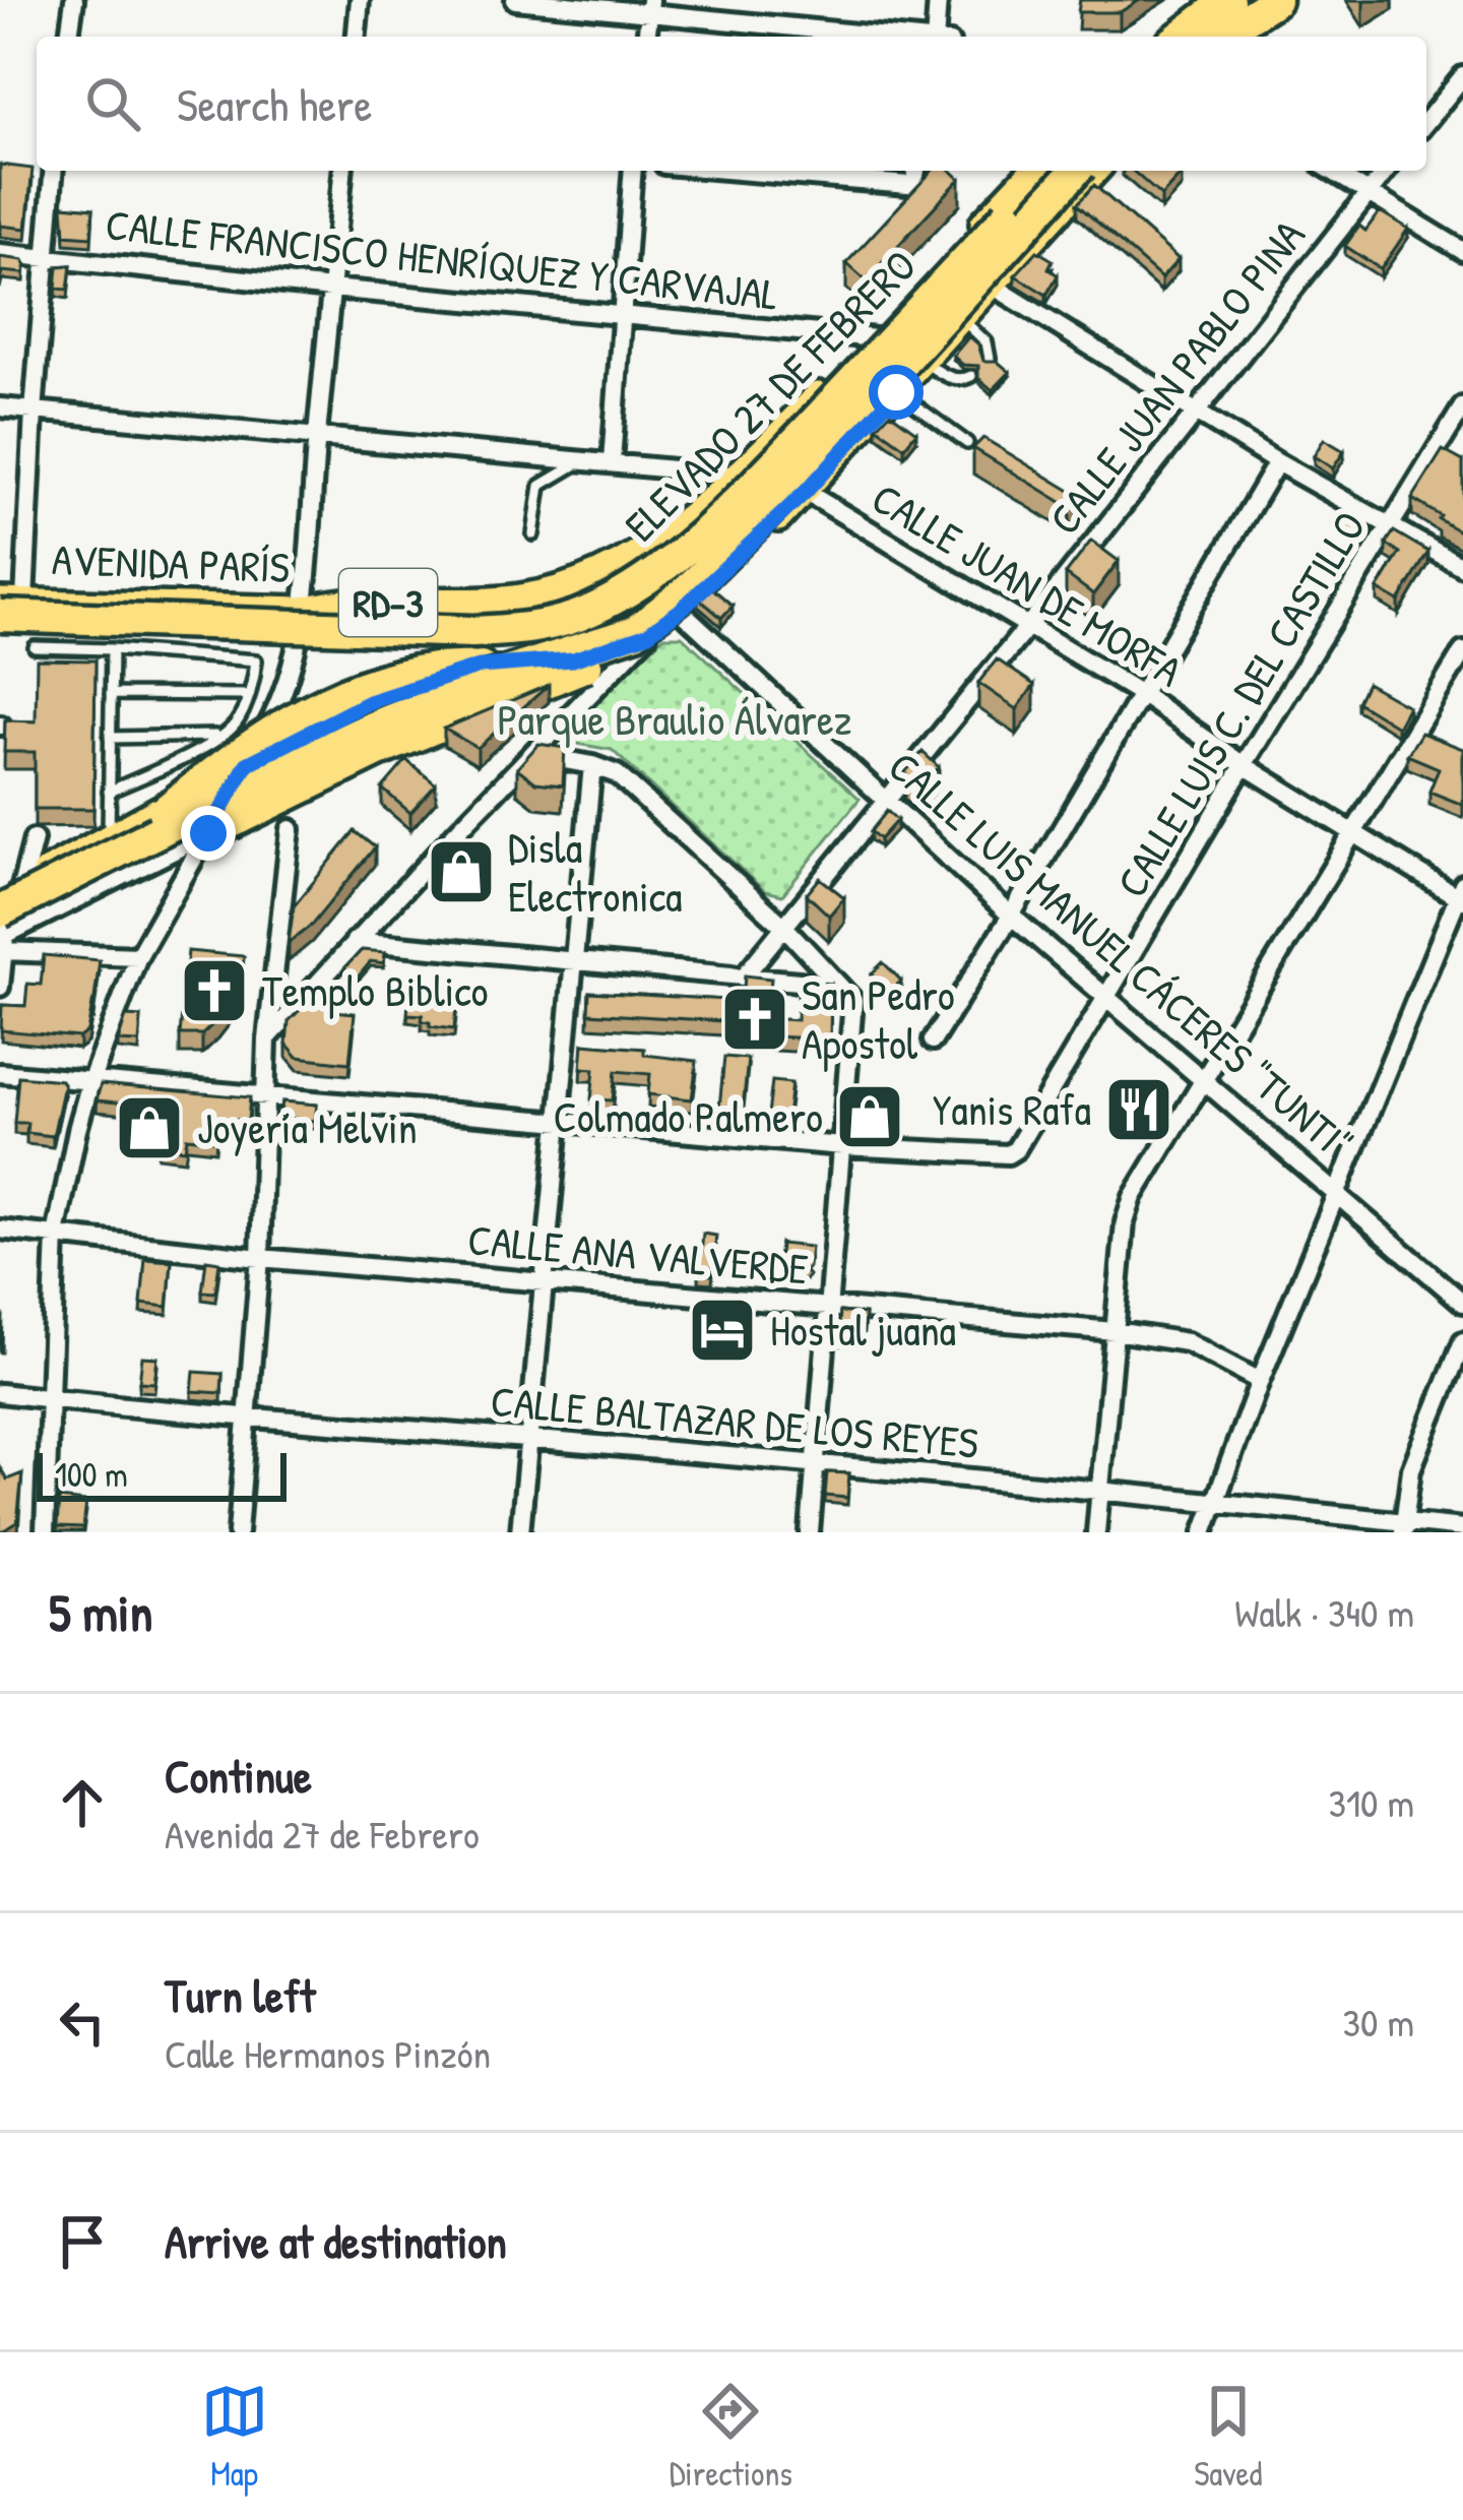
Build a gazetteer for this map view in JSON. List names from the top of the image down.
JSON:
{
  "streets": {
    "highway": ["ELEVADO 27 DE FEBRERO", "RD-3"],
    "main road": ["AVENIDA PARÍS"],
    "street": [
      "CALLE FRANCISCO HENRÍQUEZ Y CARVAJAL",
      "CALLE JUAN PABLO PINA",
      "CALLE JUAN DE MORFA",
      "CALLE LUIS C. DEL CASTILLO",
      "CALLE LUIS MANUEL CÁCERES \"TUNTI\"",
      "CALLE ANA VALVERDE",
      "CALLE BALTAZAR DE LOS REYES"
    ]
  },
  "crossings": [
    ["CALLE FRANCISCO HENRÍQUEZ Y CARVAJAL", "RD-3"],
    ["CALLE JUAN PABLO PINA", "CALLE JUAN DE MORFA"],
    ["CALLE JUAN PABLO PINA", "CALLE LUIS MANUEL CÁCERES \"TUNTI\""],
    ["ELEVADO 27 DE FEBRERO", "AVENIDA PARÍS"],
    ["ELEVADO 27 DE FEBRERO", "RD-3"],
    ["AVENIDA PARÍS", "CALLE JUAN DE MORFA"],
    ["AVENIDA PARÍS", "RD-3"],
    ["CALLE JUAN DE MORFA", "RD-3"],
    ["CALLE JUAN DE MORFA", "CALLE LUIS C. DEL CASTILLO"],
    ["RD-3", "CALLE LUIS MANUEL CÁCERES \"TUNTI\""],
    ["CALLE LUIS C. DEL CASTILLO", "CALLE LUIS MANUEL CÁCERES \"TUNTI\""]
  ],
  "parks": ["Parque Braulio Álvarez"],
  "places": {
    "shop": ["Disla Electronica", "Colmado Palmero", "Joyería Melvin"],
    "church": ["Templo Biblico", "San Pedro Apostol"],
    "restaurant": ["Yanis Rafa"],
    "hotel": ["Hostal juana"]
  },
  "scale_bar": "100 m",
  "page": {
    "search": "Search here",
    "scale": "100 m",
    "heading": ["5 min", "Walk · 340 m"],
    "list": [
      ["Continue", "Avenida 27 de Febrero", "310 m"],
      ["Turn left", "Calle Hermanos Pinzón", "30 m"],
      "Arrive at destination"
    ],
    "nav": ["Map", "Directions", "Saved"]
  }
}
